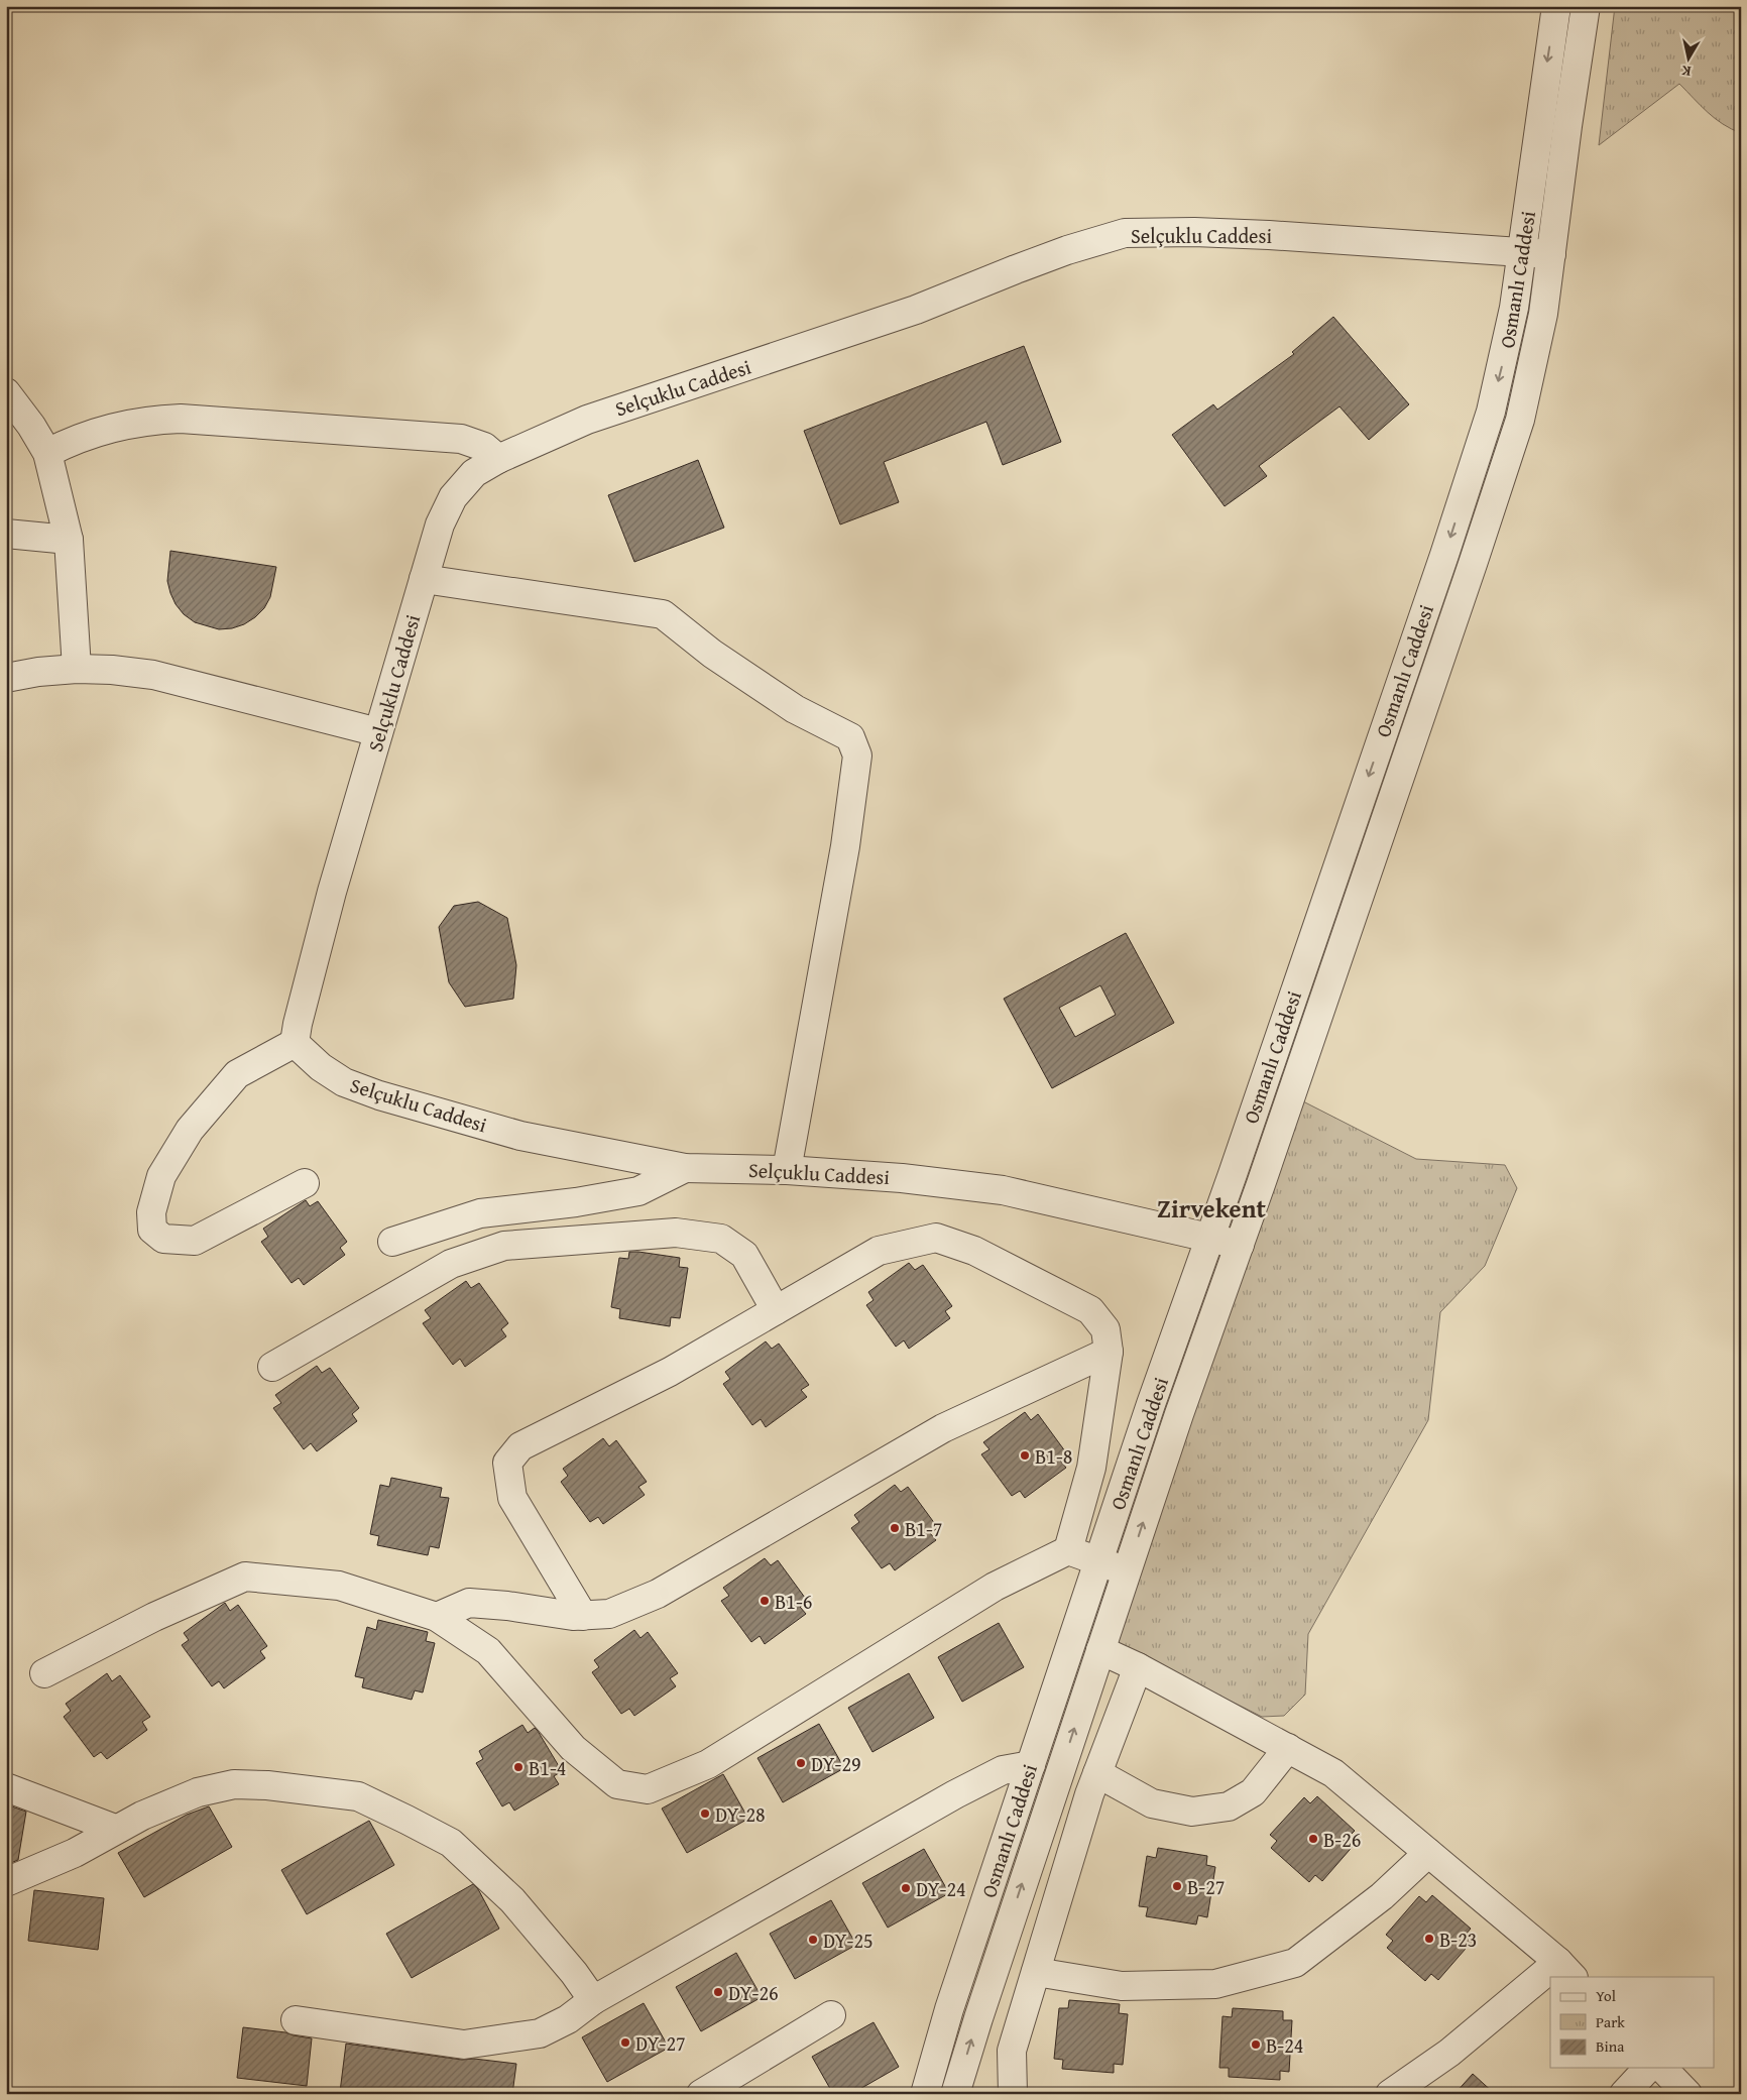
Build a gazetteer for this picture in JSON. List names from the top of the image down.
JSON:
{
  "streets": {
    "street": ["Selçuklu Caddesi", "Osmanlı Caddesi"]
  },
  "crossings": [
    ["Selçuklu Caddesi", "Osmanlı Caddesi"]
  ],
  "districts": ["Zirvekent"],
  "places": [
    "B1-8",
    "B1-7",
    "B1-6",
    "DY-29",
    "B1-4",
    "DY-28",
    "B-26",
    "B-27",
    "DY-24",
    "B-23",
    "DY-25",
    "DY-26",
    "DY-27",
    "B-24"
  ],
  "legend": ["Yol", "Park", "Bina"],
  "north": "bottom"
}
